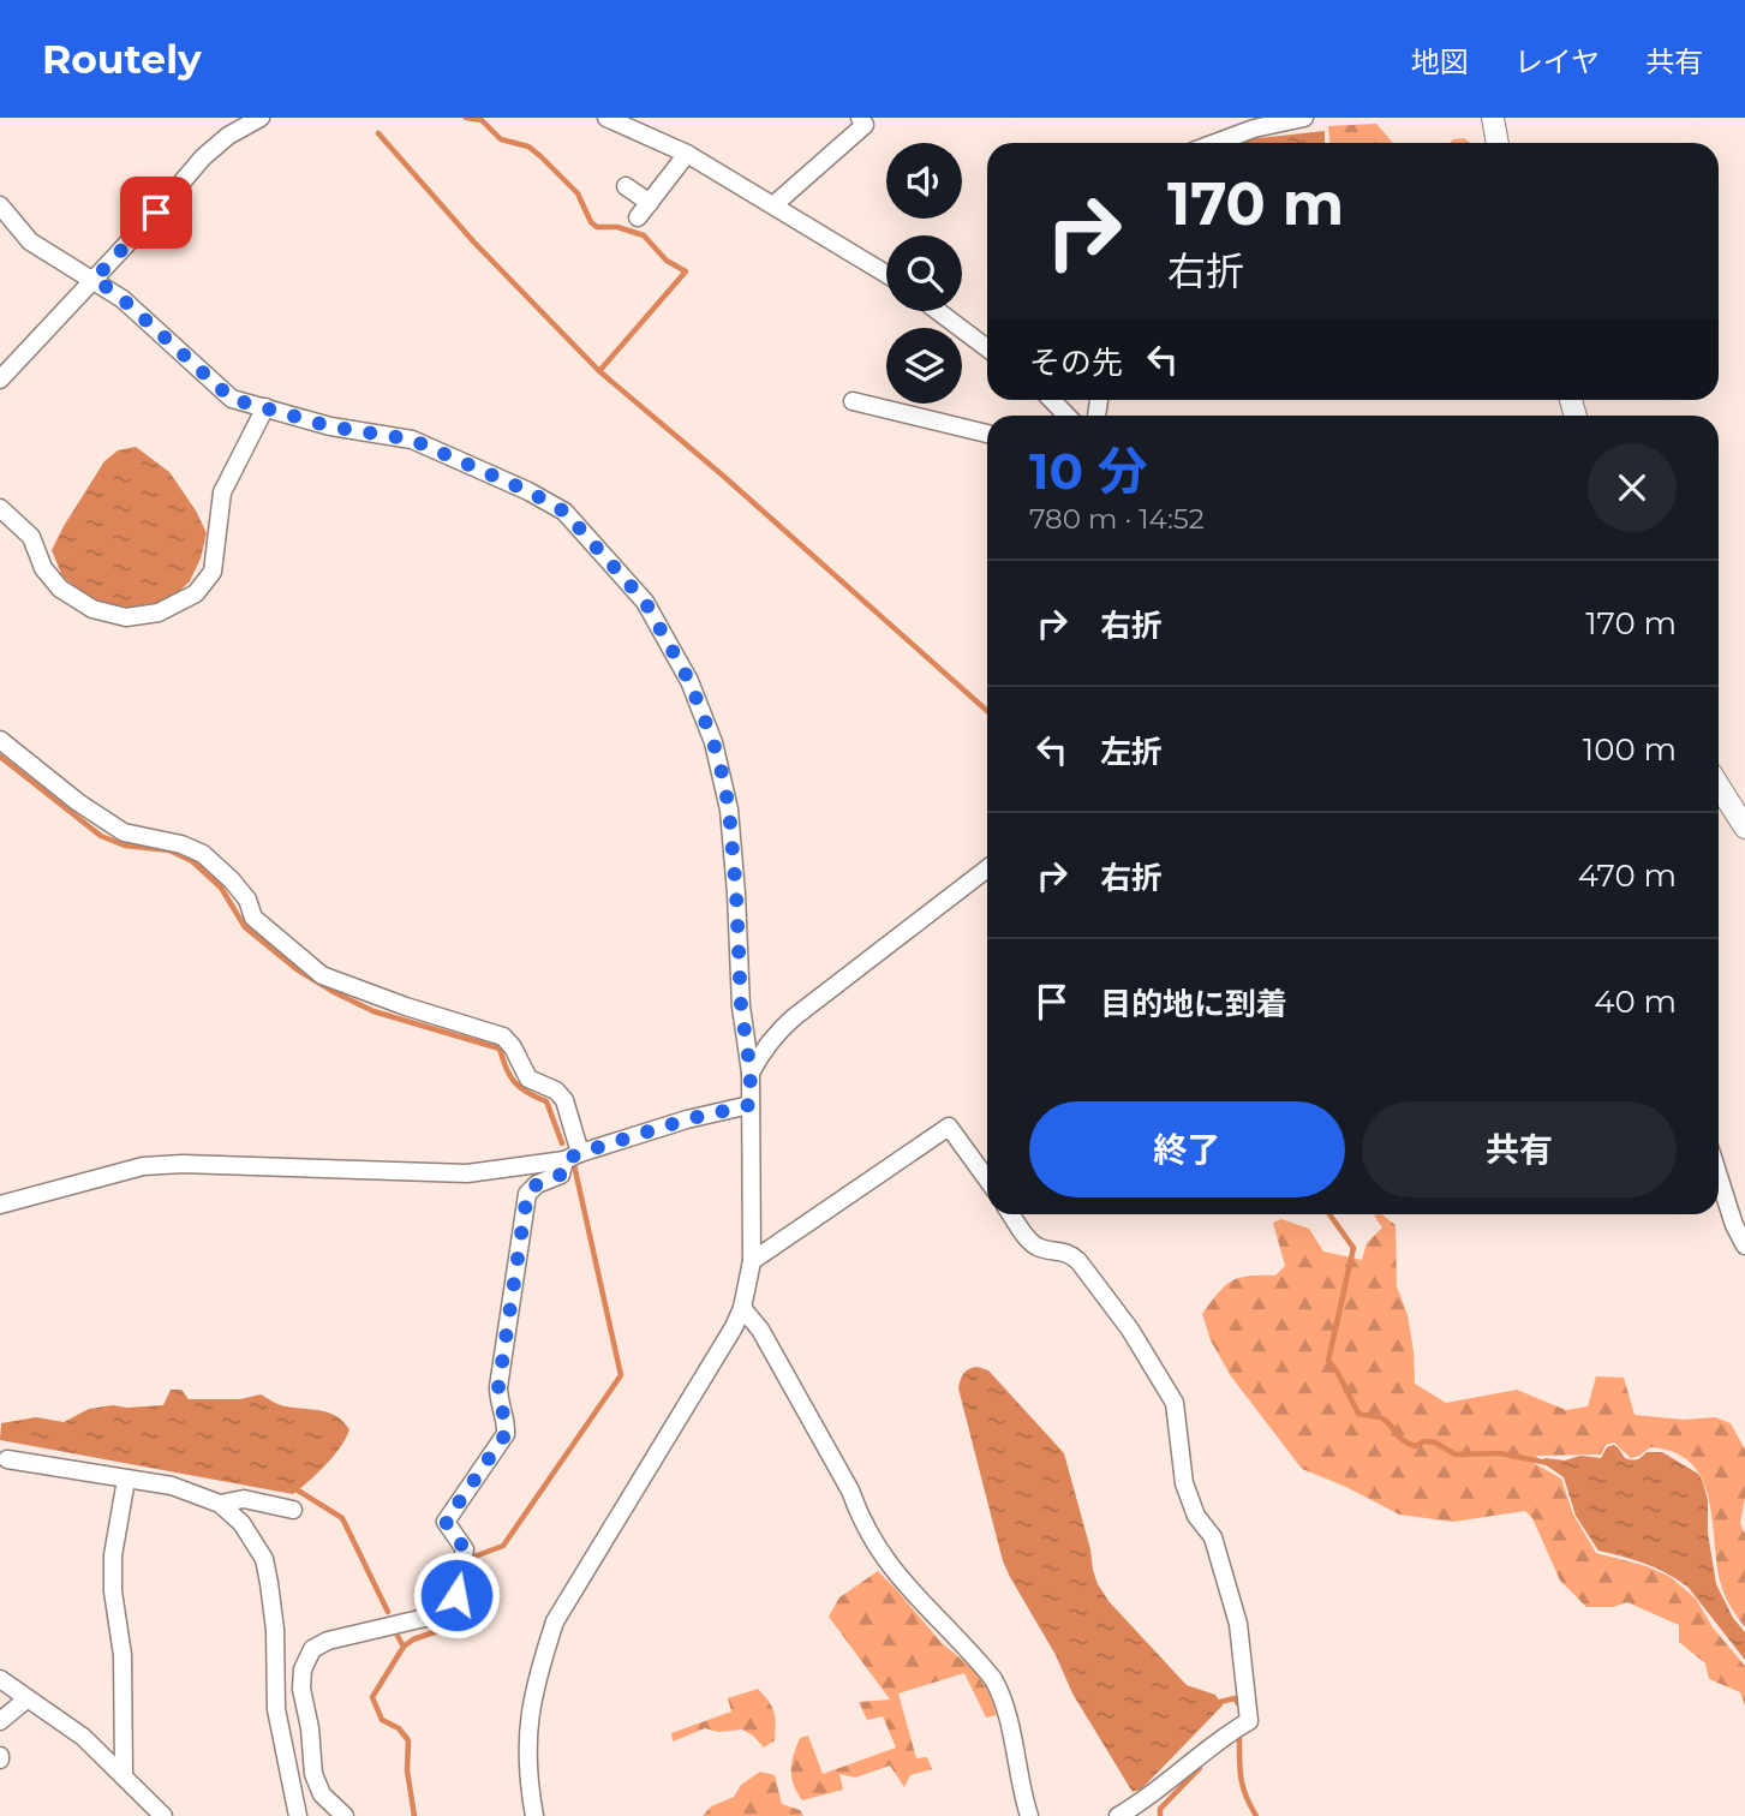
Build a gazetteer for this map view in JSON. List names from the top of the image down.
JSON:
{
  "page": {
    "header": "Routely",
    "nav": ["地図", "レイヤ", "共有"],
    "turn": ["170 m", "右折"],
    "then": "その先",
    "heading": ["10 分", "780 m · 14:52"],
    "list": [
      {
        "name": "右折",
        "value": "170 m"
      },
      {
        "name": "左折",
        "value": "100 m"
      },
      {
        "name": "右折",
        "value": "470 m"
      },
      {
        "name": "目的地に到着",
        "value": "40 m"
      }
    ],
    "buttons": ["終了", "共有"]
  }
}
